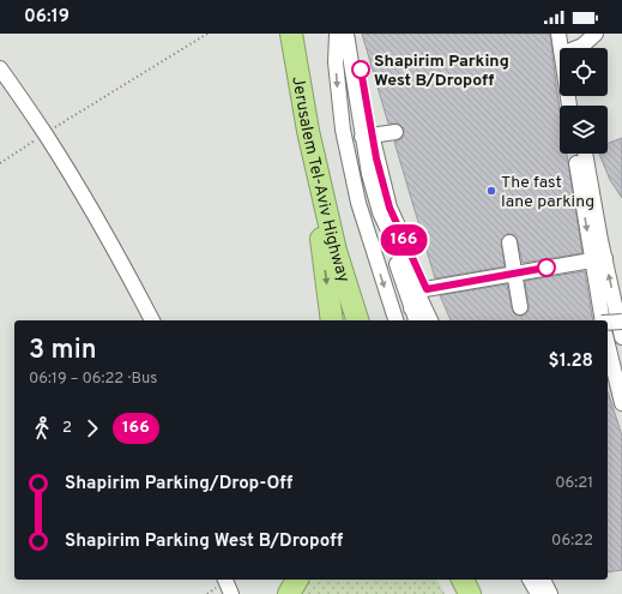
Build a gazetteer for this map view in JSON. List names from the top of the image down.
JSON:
{
  "streets": {
    "highway": ["Jerusalem Tel-Aviv Highway"]
  },
  "places": ["Shapirim Parking West B/Dropoff", "The fast lane parking"],
  "lines": ["bus line 166"],
  "page": {
    "status": "06:19",
    "on_map": "166",
    "heading": ["3 min", "06:19 – 06:22 · Bus", "$1.28"],
    "legs": ["2", "166"],
    "list": [
      {
        "name": "Shapirim Parking/Drop-Off",
        "value": "06:21"
      },
      {
        "name": "Shapirim Parking West B/Dropoff",
        "value": "06:22"
      }
    ]
  }
}
